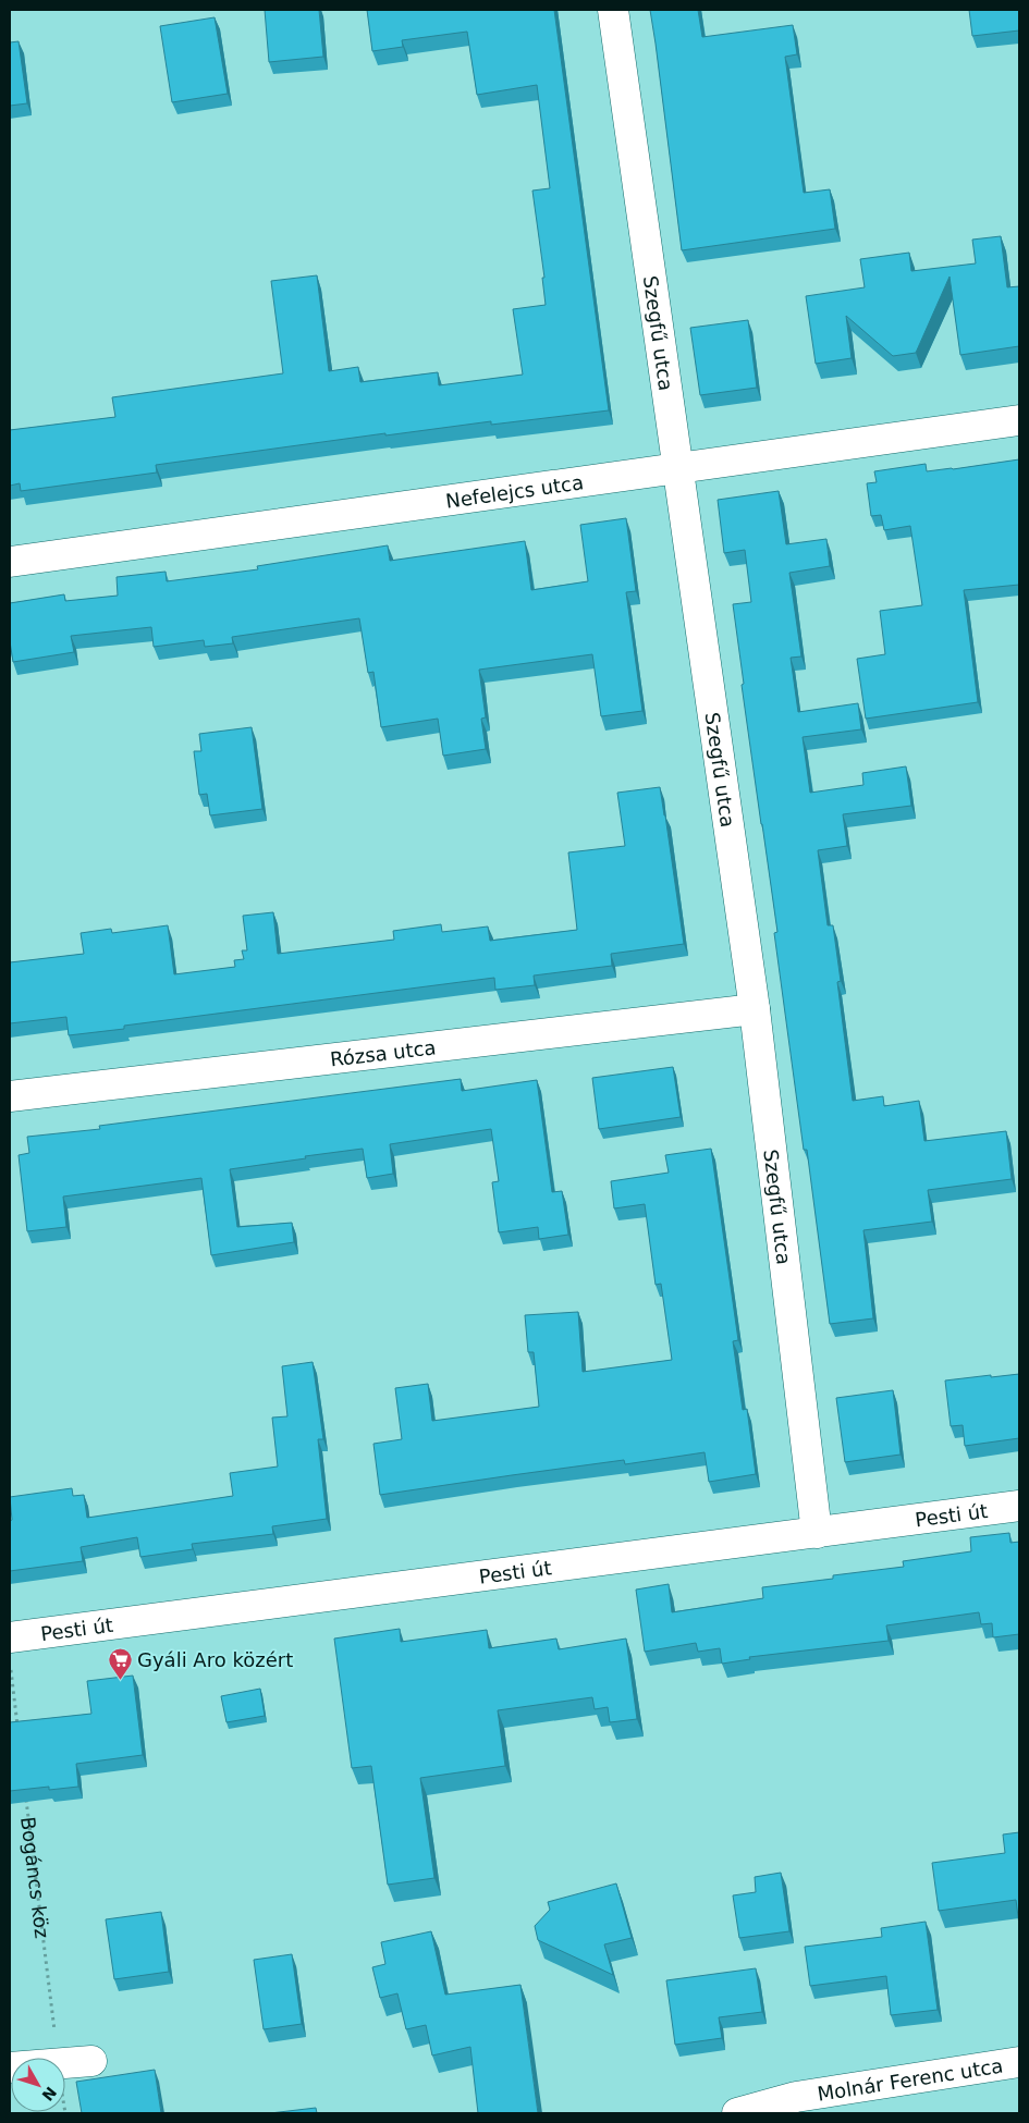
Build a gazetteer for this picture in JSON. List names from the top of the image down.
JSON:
{
  "streets": {
    "street": [
      "Szegfű utca",
      "Nefelejcs utca",
      "Rózsa utca",
      "Pesti út",
      "Molnár Ferenc utca"
    ],
    "path": ["Bogáncs köz"]
  },
  "crossings": [
    ["Szegfű utca", "Nefelejcs utca"],
    ["Szegfű utca", "Rózsa utca"],
    ["Szegfű utca", "Pesti út"]
  ],
  "places": {
    "supermarket": ["Gyáli Aro közért"]
  },
  "north": "bottom right"
}
